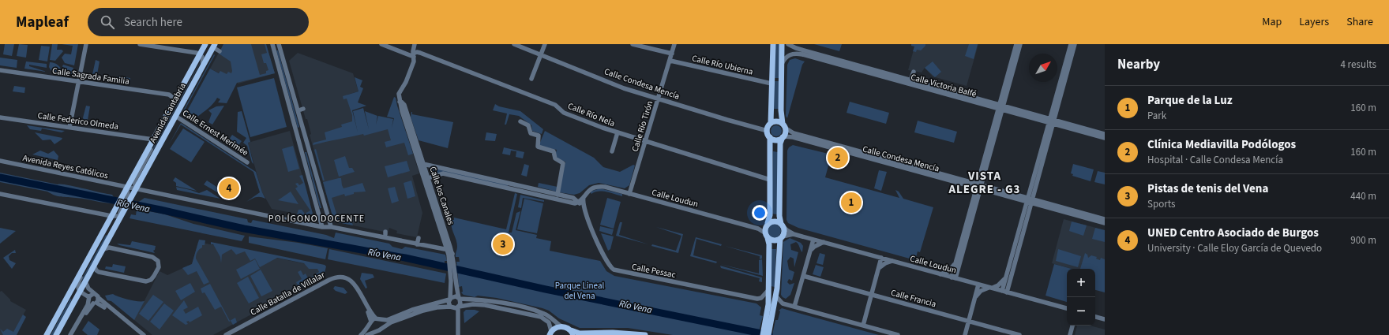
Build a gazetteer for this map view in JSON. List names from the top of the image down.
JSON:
{
  "streets": {
    "main road": ["Avenida Cantabria"],
    "street": [
      "Calle Río Ubierna",
      "Calle Sagrada Familia",
      "Calle Condesa Mencía",
      "Calle Victoria Balfé",
      "Calle Río Nela",
      "Calle Federico Olmeda",
      "Calle Río Tirón",
      "Calle Ernest Merimée",
      "Avenida Reyes Católicos",
      "Calle los Canales",
      "Calle Loudun",
      "Calle Pessac",
      "Calle Batalla de Villalar",
      "Calle Francia"
    ]
  },
  "crossings": [
    ["Calle Río Ubierna", "Calle Río Tirón"],
    ["Calle Sagrada Familia", "Avenida Cantabria"],
    ["Calle Condesa Mencía", "Calle Río Tirón"],
    ["Avenida Cantabria", "Calle Federico Olmeda"],
    ["Avenida Cantabria", "Calle Ernest Merimée"],
    ["Avenida Cantabria", "Avenida Reyes Católicos"],
    ["Calle Río Nela", "Calle Río Tirón"],
    ["Calle Río Nela", "Calle los Canales"],
    ["Calle Río Tirón", "Calle Loudun"],
    ["Avenida Reyes Católicos", "Calle los Canales"],
    ["Calle Loudun", "Calle Pessac"]
  ],
  "districts": ["VISTA ALEGRE - G3", "POLÍGONO DOCENTE"],
  "water": ["Río Vena"],
  "parks": ["Parque Lineal del Vena"],
  "north": "top right",
  "page": {
    "header": "Mapleaf",
    "search": "Search here",
    "nav": ["Map", "Layers", "Share"],
    "heading": ["Nearby", "4 results"],
    "list": [
      {
        "mark": "1",
        "name": "Parque de la Luz",
        "note": "Park",
        "value": "160 m"
      },
      {
        "mark": "2",
        "name": "Clínica Mediavilla Podólogos",
        "note": "Hospital · Calle Condesa Mencía",
        "value": "160 m"
      },
      {
        "mark": "3",
        "name": "Pistas de tenis del Vena",
        "note": "Sports",
        "value": "440 m"
      },
      {
        "mark": "4",
        "name": "UNED Centro Asociado de Burgos",
        "note": "University · Calle Eloy García de Quevedo",
        "value": "900 m"
      }
    ],
    "pins": [
      "2",
      "4",
      "1",
      "3"
    ],
    "map_buttons": ["+", "−"]
  }
}
